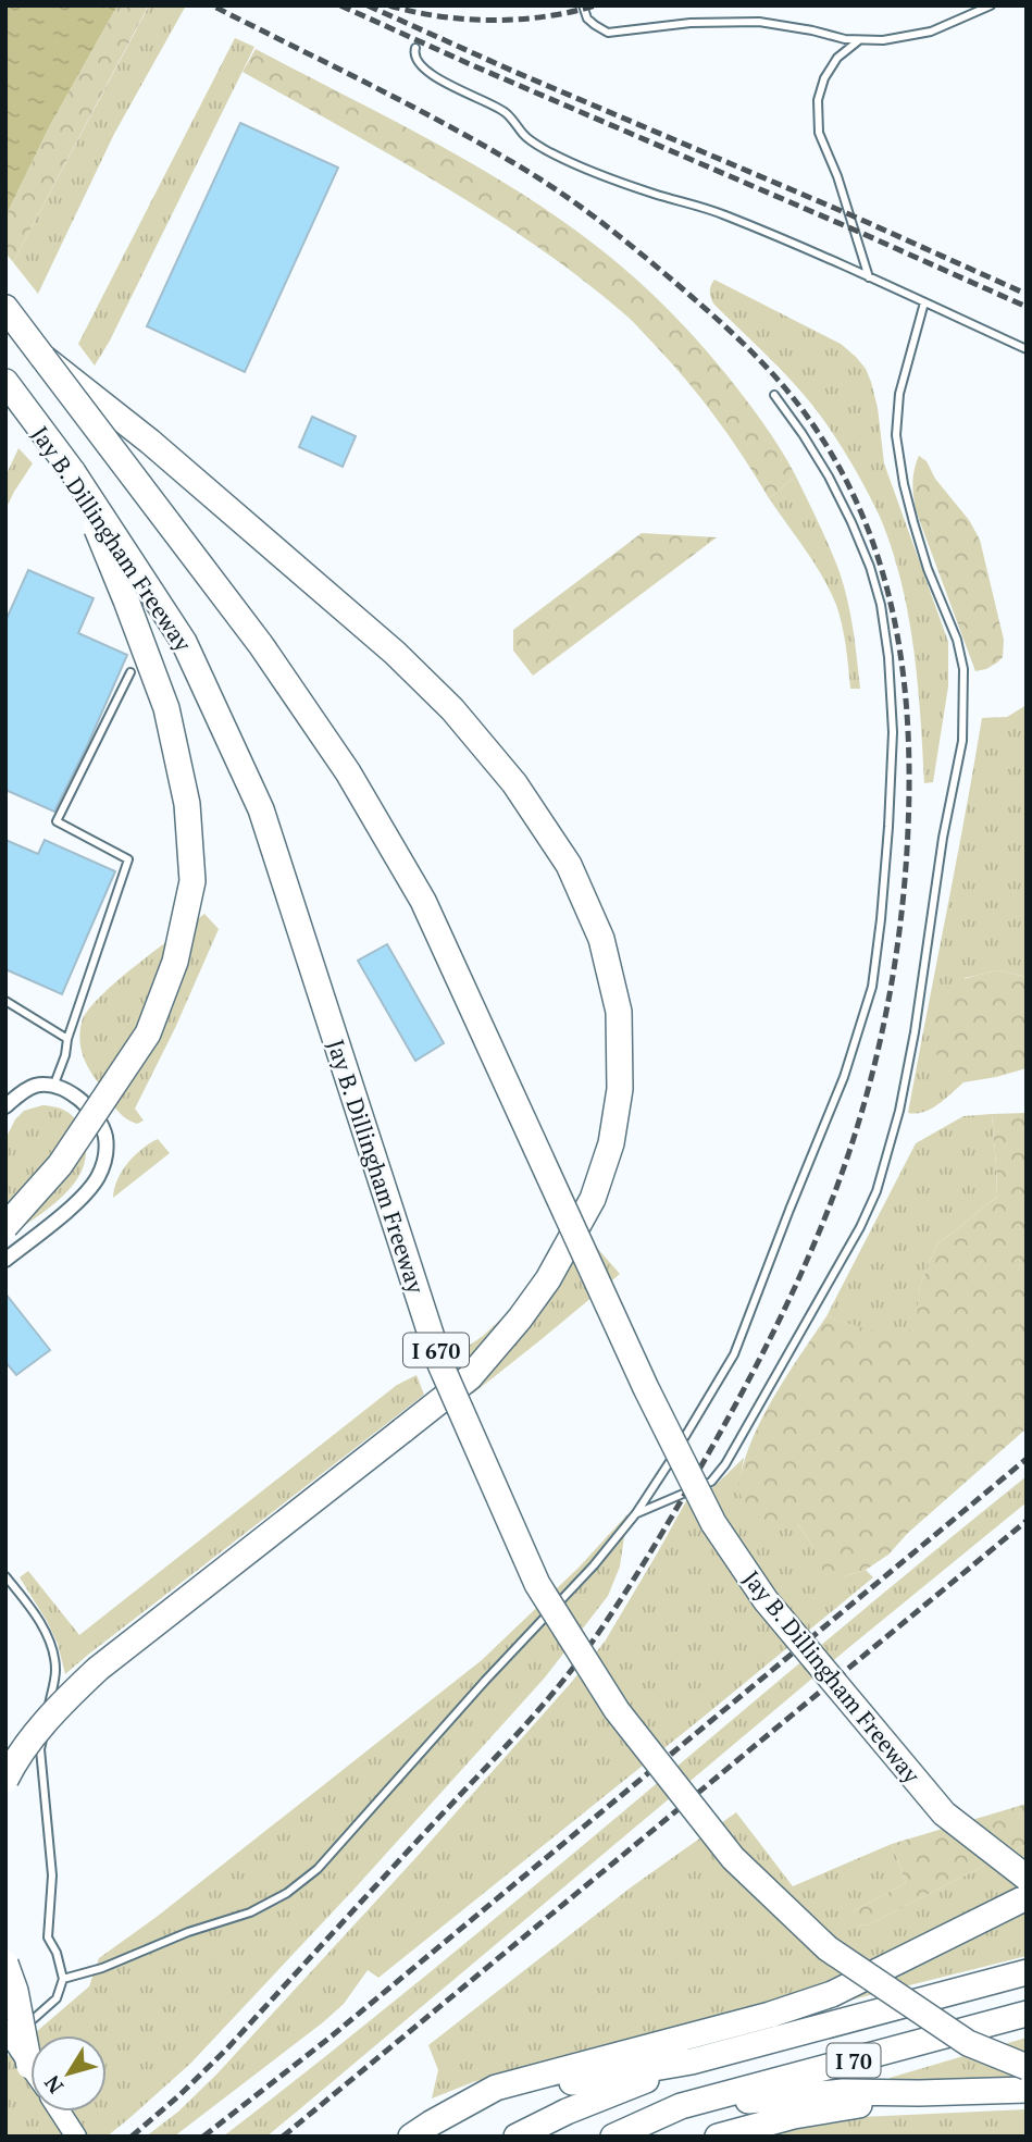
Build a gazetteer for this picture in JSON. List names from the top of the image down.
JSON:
{
  "streets": {
    "highway": ["Jay B. Dillingham Freeway", "I 670", "I 70"]
  },
  "north": "bottom left"
}
